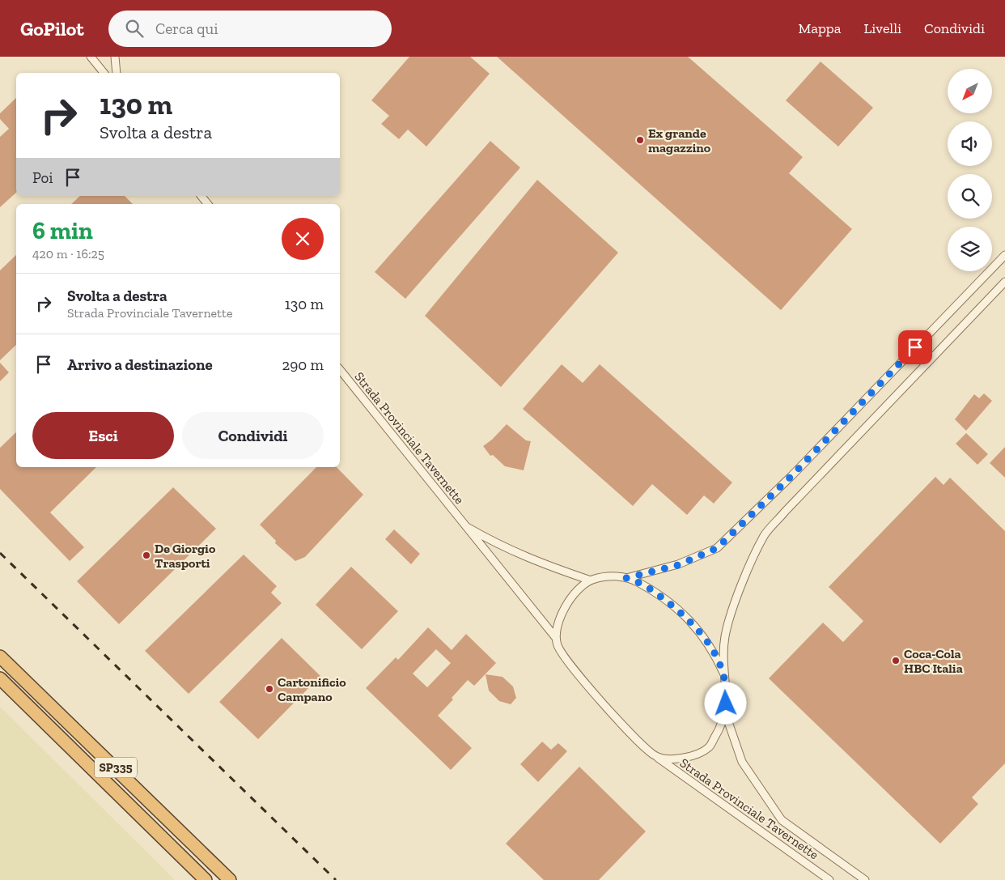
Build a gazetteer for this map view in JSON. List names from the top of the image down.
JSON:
{
  "streets": {
    "highway": ["SP335"],
    "street": ["Strada Provinciale Tavernette"]
  },
  "places": [
    "Ex grande magazzino",
    "De Giorgio Trasporti",
    "Coca-Cola HBC Italia",
    "Cartonificio Campano"
  ],
  "north": "bottom left",
  "page": {
    "header": "GoPilot",
    "search": "Cerca qui",
    "nav": ["Mappa", "Livelli", "Condividi"],
    "turn": ["130 m", "Svolta a destra"],
    "then": "Poi",
    "heading": ["6 min", "420 m · 16:25"],
    "list": [
      {
        "name": "Svolta a destra",
        "note": "Strada Provinciale Tavernette",
        "value": "130 m"
      },
      {
        "name": "Arrivo a destinazione",
        "value": "290 m"
      }
    ],
    "buttons": ["Esci", "Condividi"]
  }
}
